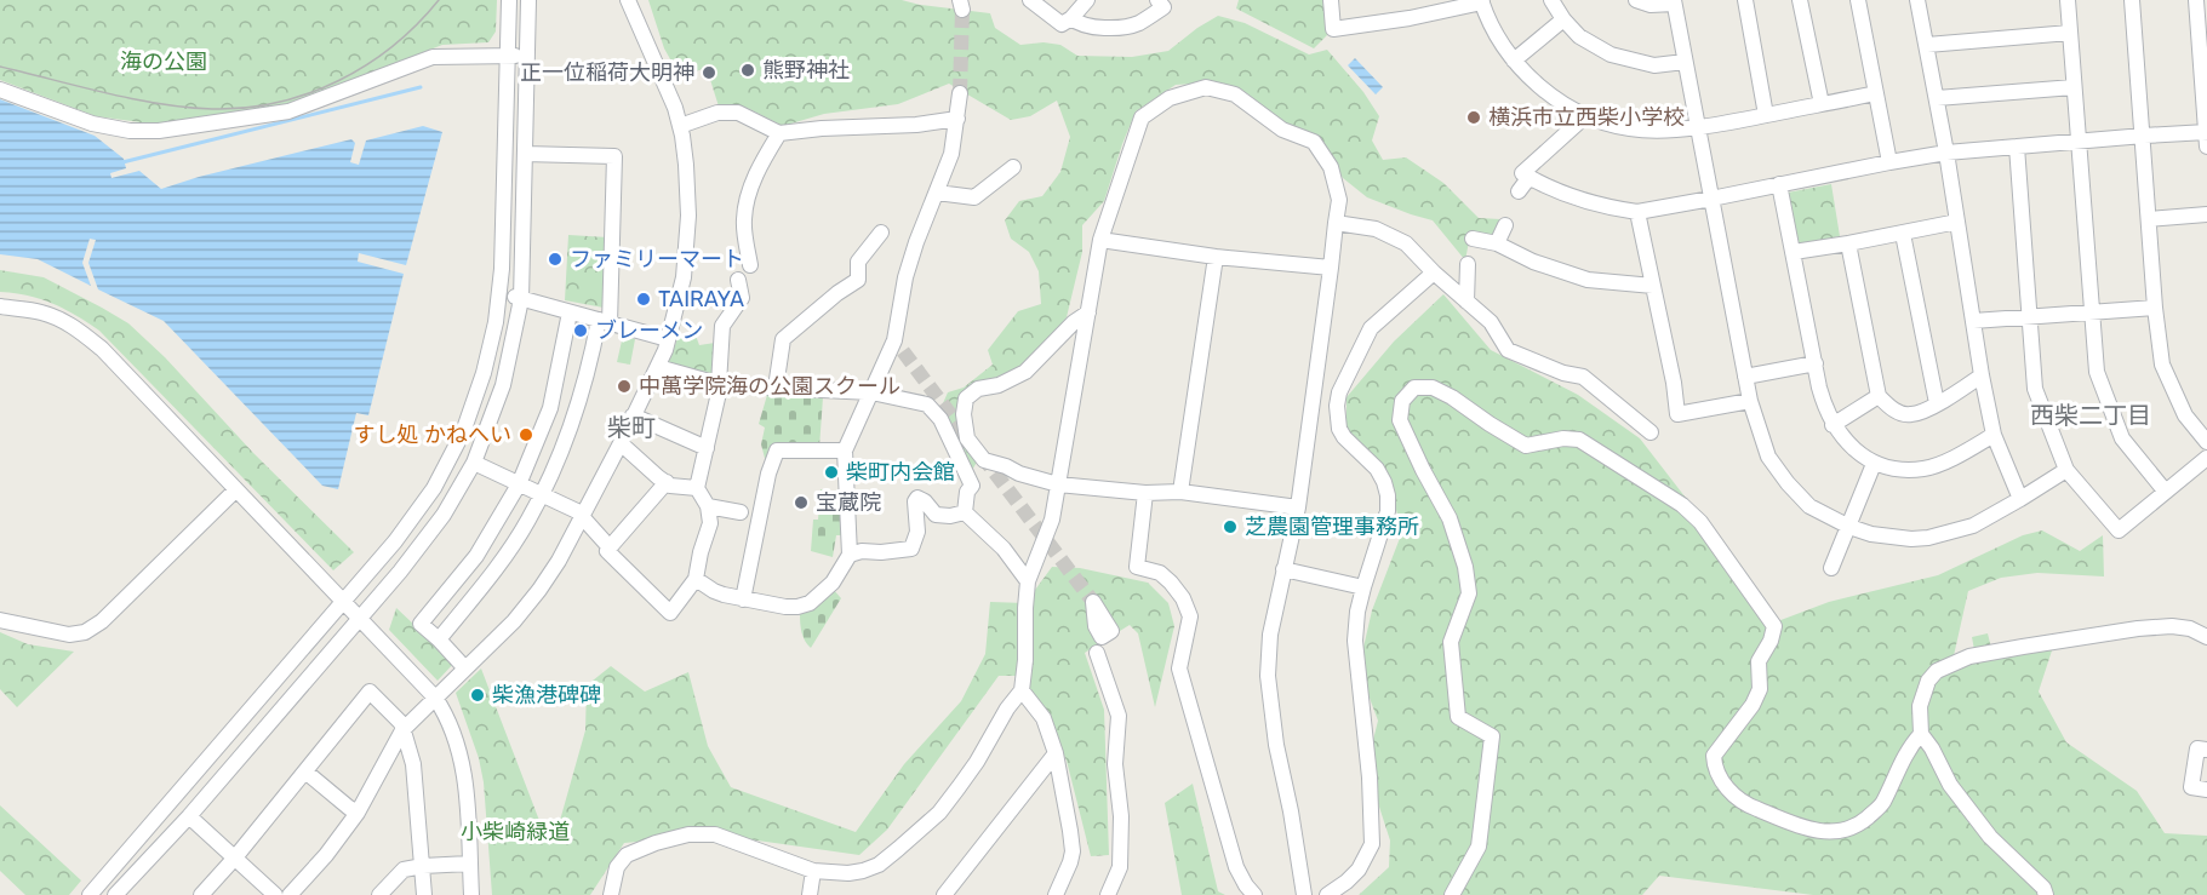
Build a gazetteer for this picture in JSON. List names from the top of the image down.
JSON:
{
  "districts": ["西柴二丁目", "柴町"],
  "parks": ["海の公園", "小柴崎緑道"],
  "places": [
    "熊野神社",
    "正一位稲荷大明神",
    "横浜市立西柴小学校",
    "ファミリーマート",
    "TAIRAYA",
    "ブレーメン",
    "中萬学院海の公園スクール",
    "すし処 かねへい",
    "柴町内会館",
    "宝蔵院",
    "芝農園管理事務所",
    "柴漁港碑碑"
  ]
}
